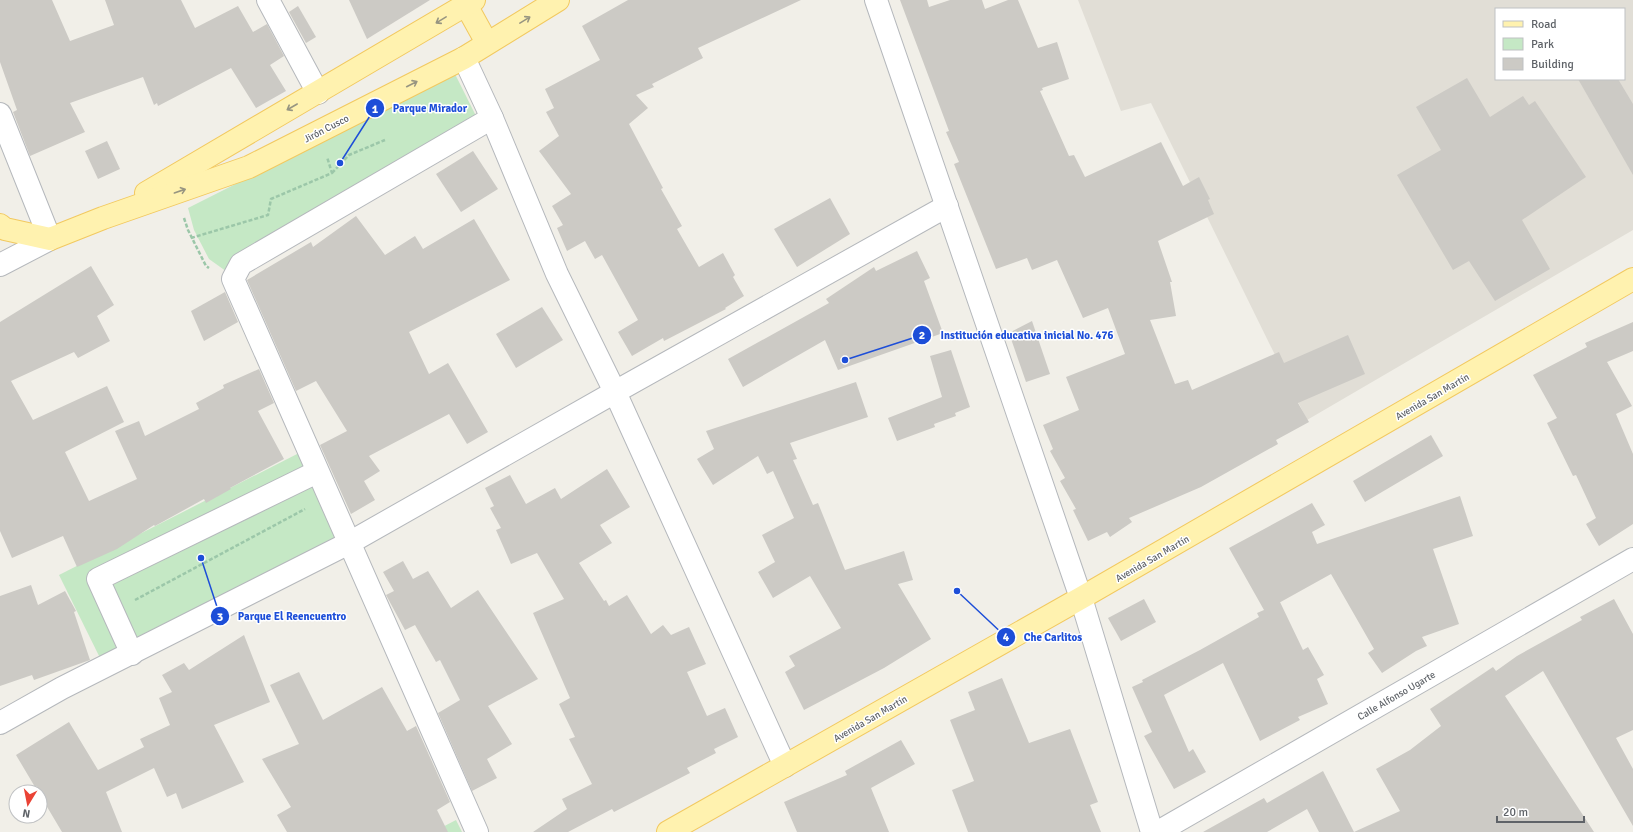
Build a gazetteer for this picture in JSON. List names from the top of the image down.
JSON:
{
  "streets": {
    "main road": ["Jirón Cusco", "Avenida San Martín"],
    "street": ["Calle Alfonso Ugarte"]
  },
  "places": [
    "Parque Mirador",
    "Institución educativa inicial No. 476",
    "Parque El Reencuentro",
    "Che Carlitos"
  ],
  "legend": ["Road", "Park", "Building"],
  "scale_bar": "20 m",
  "north": "bottom"
}
